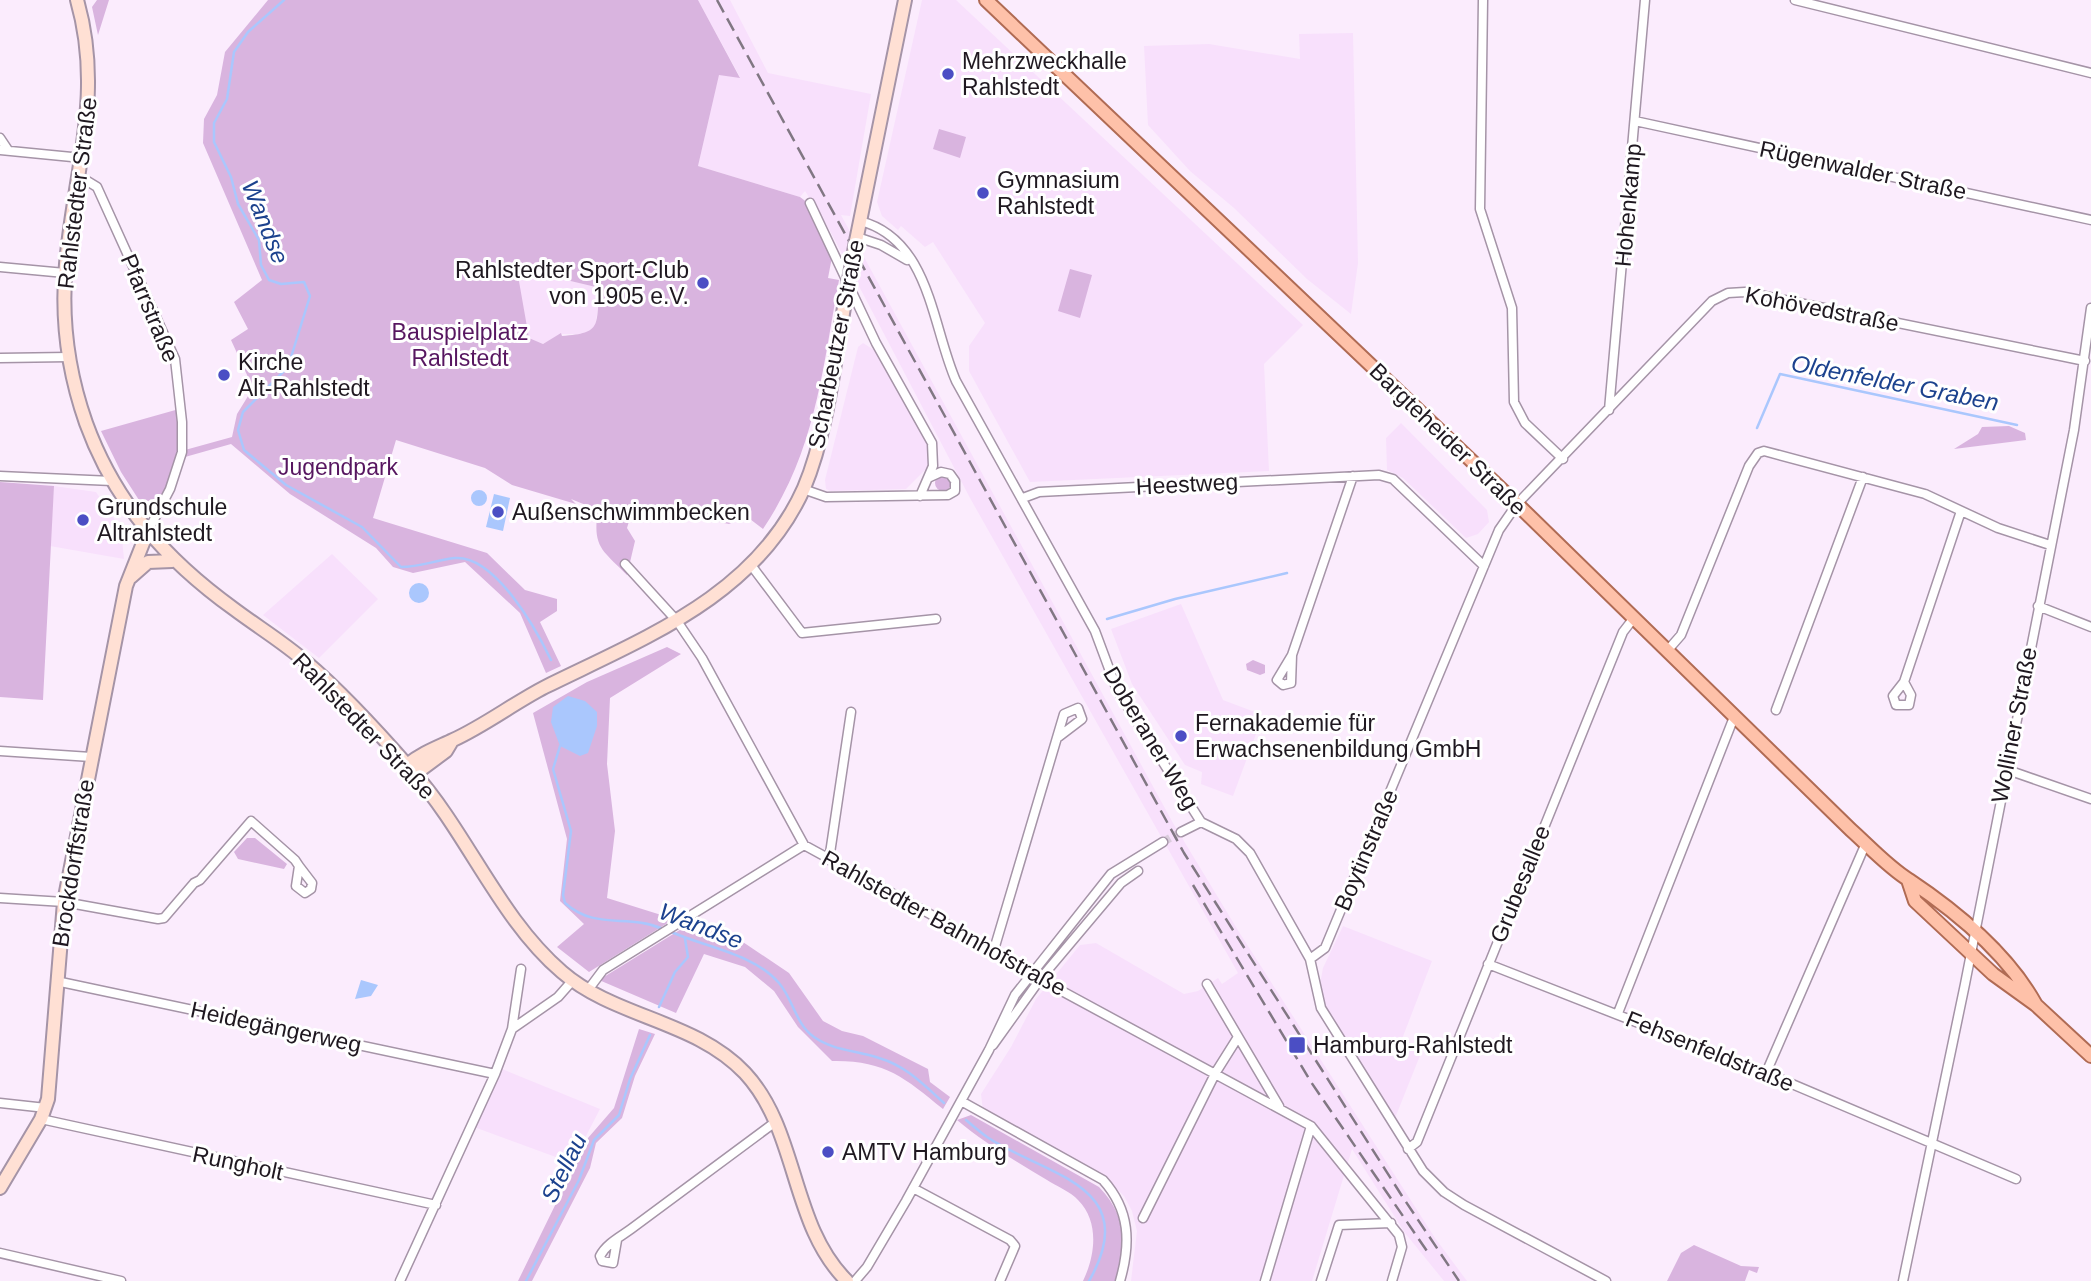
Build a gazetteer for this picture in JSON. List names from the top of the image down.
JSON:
{
  "streets": {
    "main road": [
      "Rahlstedter Straße",
      "Scharbeutzer Straße",
      "Bargteheider Straße",
      "Brockdorffstraße"
    ],
    "street": [
      "Rügenwalder Straße",
      "Hohenkamp",
      "Pfarrstraße",
      "Kohövedstraße",
      "Heestweg",
      "Wolliner Straße",
      "Doberaner Weg",
      "Boytinstraße",
      "Grubesallee",
      "Rahlstedter Bahnhofstraße",
      "Heidegängerweg",
      "Fehsenfeldstraße",
      "Rungholt"
    ]
  },
  "crossings": [
    ["Rügenwalder Straße", "Hohenkamp"],
    ["Rahlstedter Straße", "Pfarrstraße"],
    ["Rahlstedter Straße", "Brockdorffstraße"],
    ["Hohenkamp", "Kohövedstraße"],
    ["Pfarrstraße", "Brockdorffstraße"],
    ["Kohövedstraße", "Bargteheider Straße"],
    ["Kohövedstraße", "Wolliner Straße"],
    ["Kohövedstraße", "Boytinstraße"],
    ["Scharbeutzer Straße", "Doberaner Weg"],
    ["Scharbeutzer Straße", "Rahlstedter Bahnhofstraße"],
    ["Bargteheider Straße", "Wolliner Straße"],
    ["Bargteheider Straße", "Boytinstraße"],
    ["Bargteheider Straße", "Grubesallee"],
    ["Heestweg", "Doberaner Weg"],
    ["Heestweg", "Boytinstraße"],
    ["Wolliner Straße", "Fehsenfeldstraße"],
    ["Doberaner Weg", "Boytinstraße"],
    ["Doberaner Weg", "Grubesallee"],
    ["Brockdorffstraße", "Heidegängerweg"],
    ["Brockdorffstraße", "Rungholt"],
    ["Grubesallee", "Fehsenfeldstraße"]
  ],
  "water": ["Wandse", "Oldenfelder Graben", "Stellau"],
  "parks": ["Bauspielplatz Rahlstedt", "Jugendpark"],
  "places": {
    "other": [
      "Mehrzweckhalle Rahlstedt",
      "Gymnasium Rahlstedt",
      "Rahlstedter Sport-Club von 1905 e.V.",
      "Kirche Alt-Rahlstedt",
      "Außenschwimmbecken",
      "Grundschule Altrahlstedt",
      "Fernakademie für Erwachsenenbildung GmbH",
      "AMTV Hamburg"
    ],
    "transit": ["Hamburg-Rahlstedt"]
  }
}
